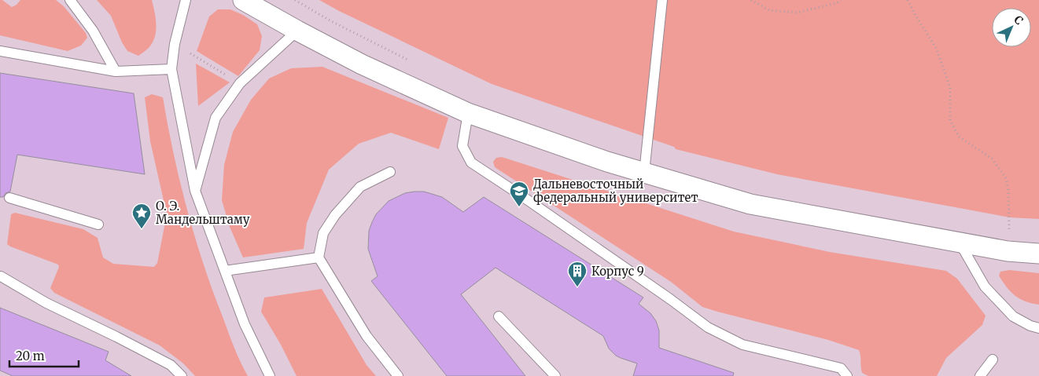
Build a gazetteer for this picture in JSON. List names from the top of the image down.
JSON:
{
  "places": {
    "school or university": ["Дальневосточный федеральный университет"],
    "place": ["О. Э. Мандельштаму"],
    "building": ["Корпус 9"]
  },
  "scale_bar": "20 m",
  "north": "top right"
}
